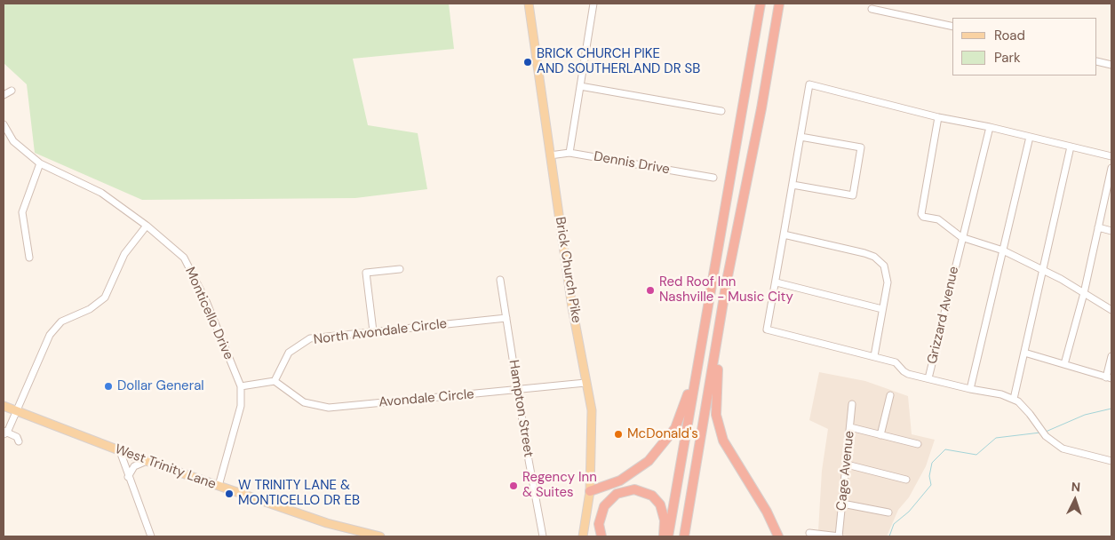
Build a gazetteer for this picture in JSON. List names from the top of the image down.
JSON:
{
  "streets": {
    "main road": ["Brick Church Pike", "West Trinity Lane"],
    "street": [
      "Dennis Drive",
      "Monticello Drive",
      "Grizzard Avenue",
      "North Avondale Circle",
      "Avondale Circle",
      "Hampton Street",
      "Cage Avenue"
    ]
  },
  "crossings": [
    ["Dennis Drive", "Brick Church Pike"],
    ["Brick Church Pike", "Avondale Circle"],
    ["Monticello Drive", "West Trinity Lane"],
    ["North Avondale Circle", "Avondale Circle"],
    ["North Avondale Circle", "Hampton Street"],
    ["Avondale Circle", "Hampton Street"]
  ],
  "places": [
    "BRICK CHURCH PIKE AND SOUTHERLAND DR SB",
    "Red Roof Inn Nashville - Music City",
    "Dollar General",
    "McDonald's",
    "Regency Inn & Suites",
    "W TRINITY LANE & MONTICELLO DR EB"
  ],
  "legend": ["Road", "Park"],
  "north": "top"
}
